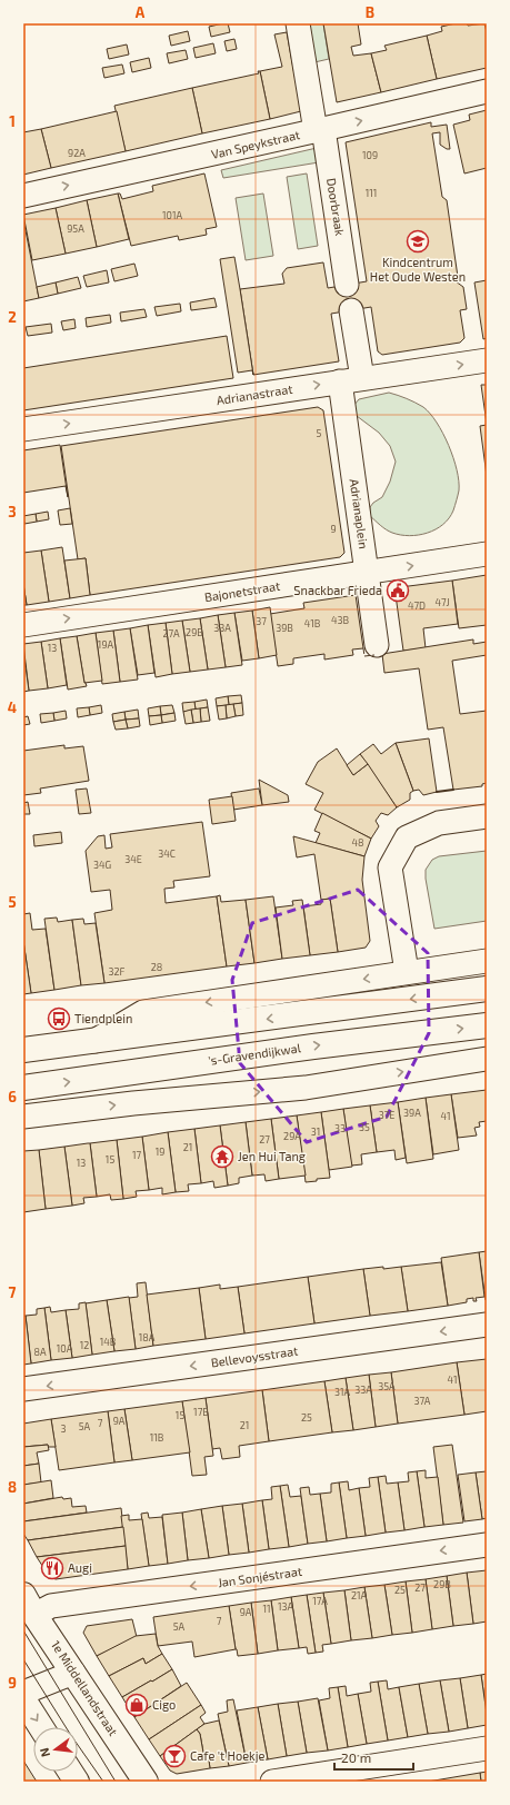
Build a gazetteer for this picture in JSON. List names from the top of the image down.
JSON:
{
  "streets": {
    "main road": ["'s-Gravendijkwal", "1e Middellandstraat"],
    "street": [
      "Van Speykstraat",
      "Doorbraak",
      "Adrianastraat",
      "Adrianaplein",
      "Bajonetstraat",
      "Bellevoysstraat",
      "Jan Sonjéstraat"
    ]
  },
  "crossings": [
    ["Van Speykstraat", "Doorbraak"],
    ["Adrianastraat", "Adrianaplein"],
    ["Adrianaplein", "Bajonetstraat"],
    ["Jan Sonjéstraat", "1e Middellandstraat"]
  ],
  "one_way": [
    "Van Speykstraat",
    "Adrianastraat",
    "Bajonetstraat",
    "Bellevoysstraat"
  ],
  "places": {
    "school or university": ["Kindcentrum Het Oude Westen"],
    "public building": ["Snackbar Frieda"],
    "bus stop": ["Tiendplein"],
    "temple": ["Jen Hui Tang"],
    "restaurant": ["Augi"],
    "shop": ["Cigo"],
    "bar": ["Cafe 't Hoekje"]
  },
  "house_numbers": [
    "92A",
    "109",
    "111",
    "101A",
    "95A",
    "5",
    "9",
    "47J",
    "47D",
    "43B",
    "37",
    "41B",
    "33A",
    "39B",
    "29B",
    "27A",
    "19A",
    "13",
    "48",
    "34C",
    "34E",
    "34G",
    "28",
    "32F",
    "39A",
    "37E",
    "41",
    "35",
    "33",
    "31",
    "29A",
    "27",
    "21",
    "19",
    "17",
    "15",
    "13",
    "18A",
    "14B",
    "12",
    "10A",
    "8A",
    "41",
    "35A",
    "33A",
    "31A",
    "37A",
    "17B",
    "15",
    "25",
    "9A",
    "7",
    "21",
    "5A",
    "3",
    "11B",
    "29B",
    "27",
    "25",
    "21A",
    "17A",
    "13A",
    "11",
    "9A",
    "7",
    "5A"
  ],
  "scale_bar": "20 m",
  "north": "left",
  "grid": {
    "columns": ["A", "B"],
    "rows": [
      "1",
      "2",
      "3",
      "4",
      "5",
      "6",
      "7",
      "8",
      "9"
    ]
  }
}
